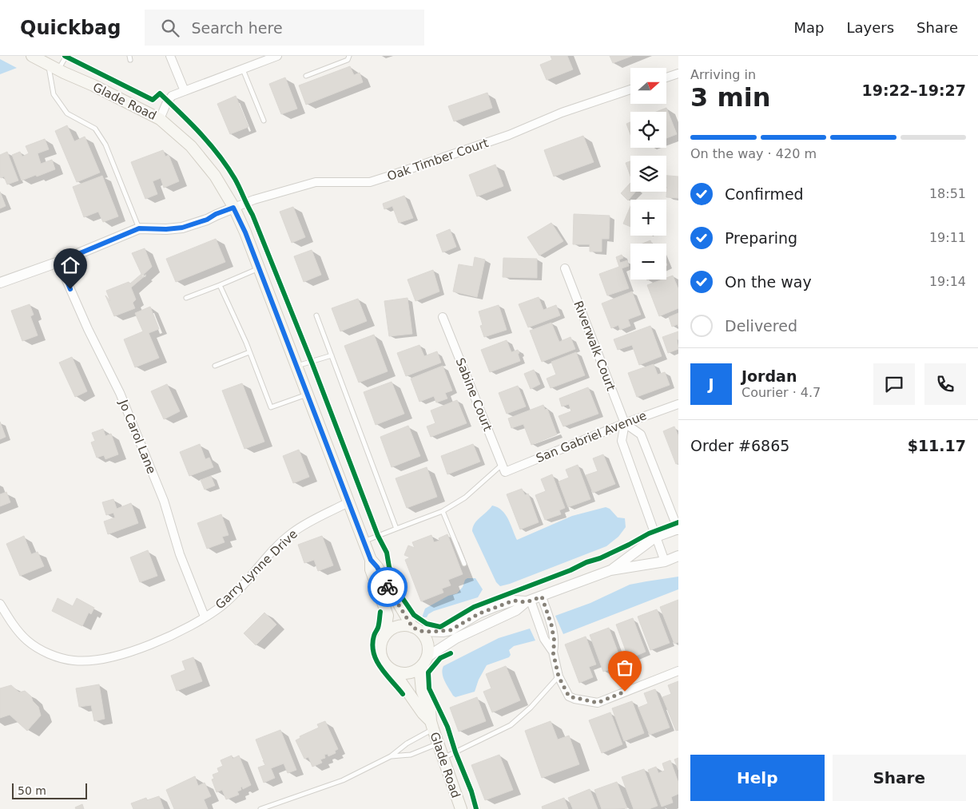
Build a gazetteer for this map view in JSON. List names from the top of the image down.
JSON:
{
  "streets": {
    "main road": ["Glade Road"],
    "street": [
      "Oak Timber Court",
      "Riverwalk Court",
      "Sabine Court",
      "Jo Carol Lane",
      "San Gabriel Avenue",
      "Garry Lynne Drive"
    ]
  },
  "crossings": [
    ["Glade Road", "Oak Timber Court"],
    ["Glade Road", "Garry Lynne Drive"],
    ["Riverwalk Court", "San Gabriel Avenue"],
    ["Sabine Court", "San Gabriel Avenue"],
    ["Jo Carol Lane", "Garry Lynne Drive"]
  ],
  "scale_bar": "50 m",
  "north": "right",
  "page": {
    "header": "Quickbag",
    "search": "Search here",
    "nav": ["Map", "Layers", "Share"],
    "heading": ["3 min", "Arriving in", "19:22–19:27"],
    "panel": [
      "Jordan",
      "Courier · 4.7",
      "Order #6865",
      "$11.17"
    ],
    "map_buttons": ["+", "−"],
    "bar": "On the way · 420 m",
    "list": [
      ["Confirmed", "18:51"],
      ["Preparing", "19:11"],
      ["On the way", "19:14"],
      "Delivered"
    ],
    "round": "J",
    "buttons": ["Help", "Share"],
    "scale": "50 m"
  }
}
